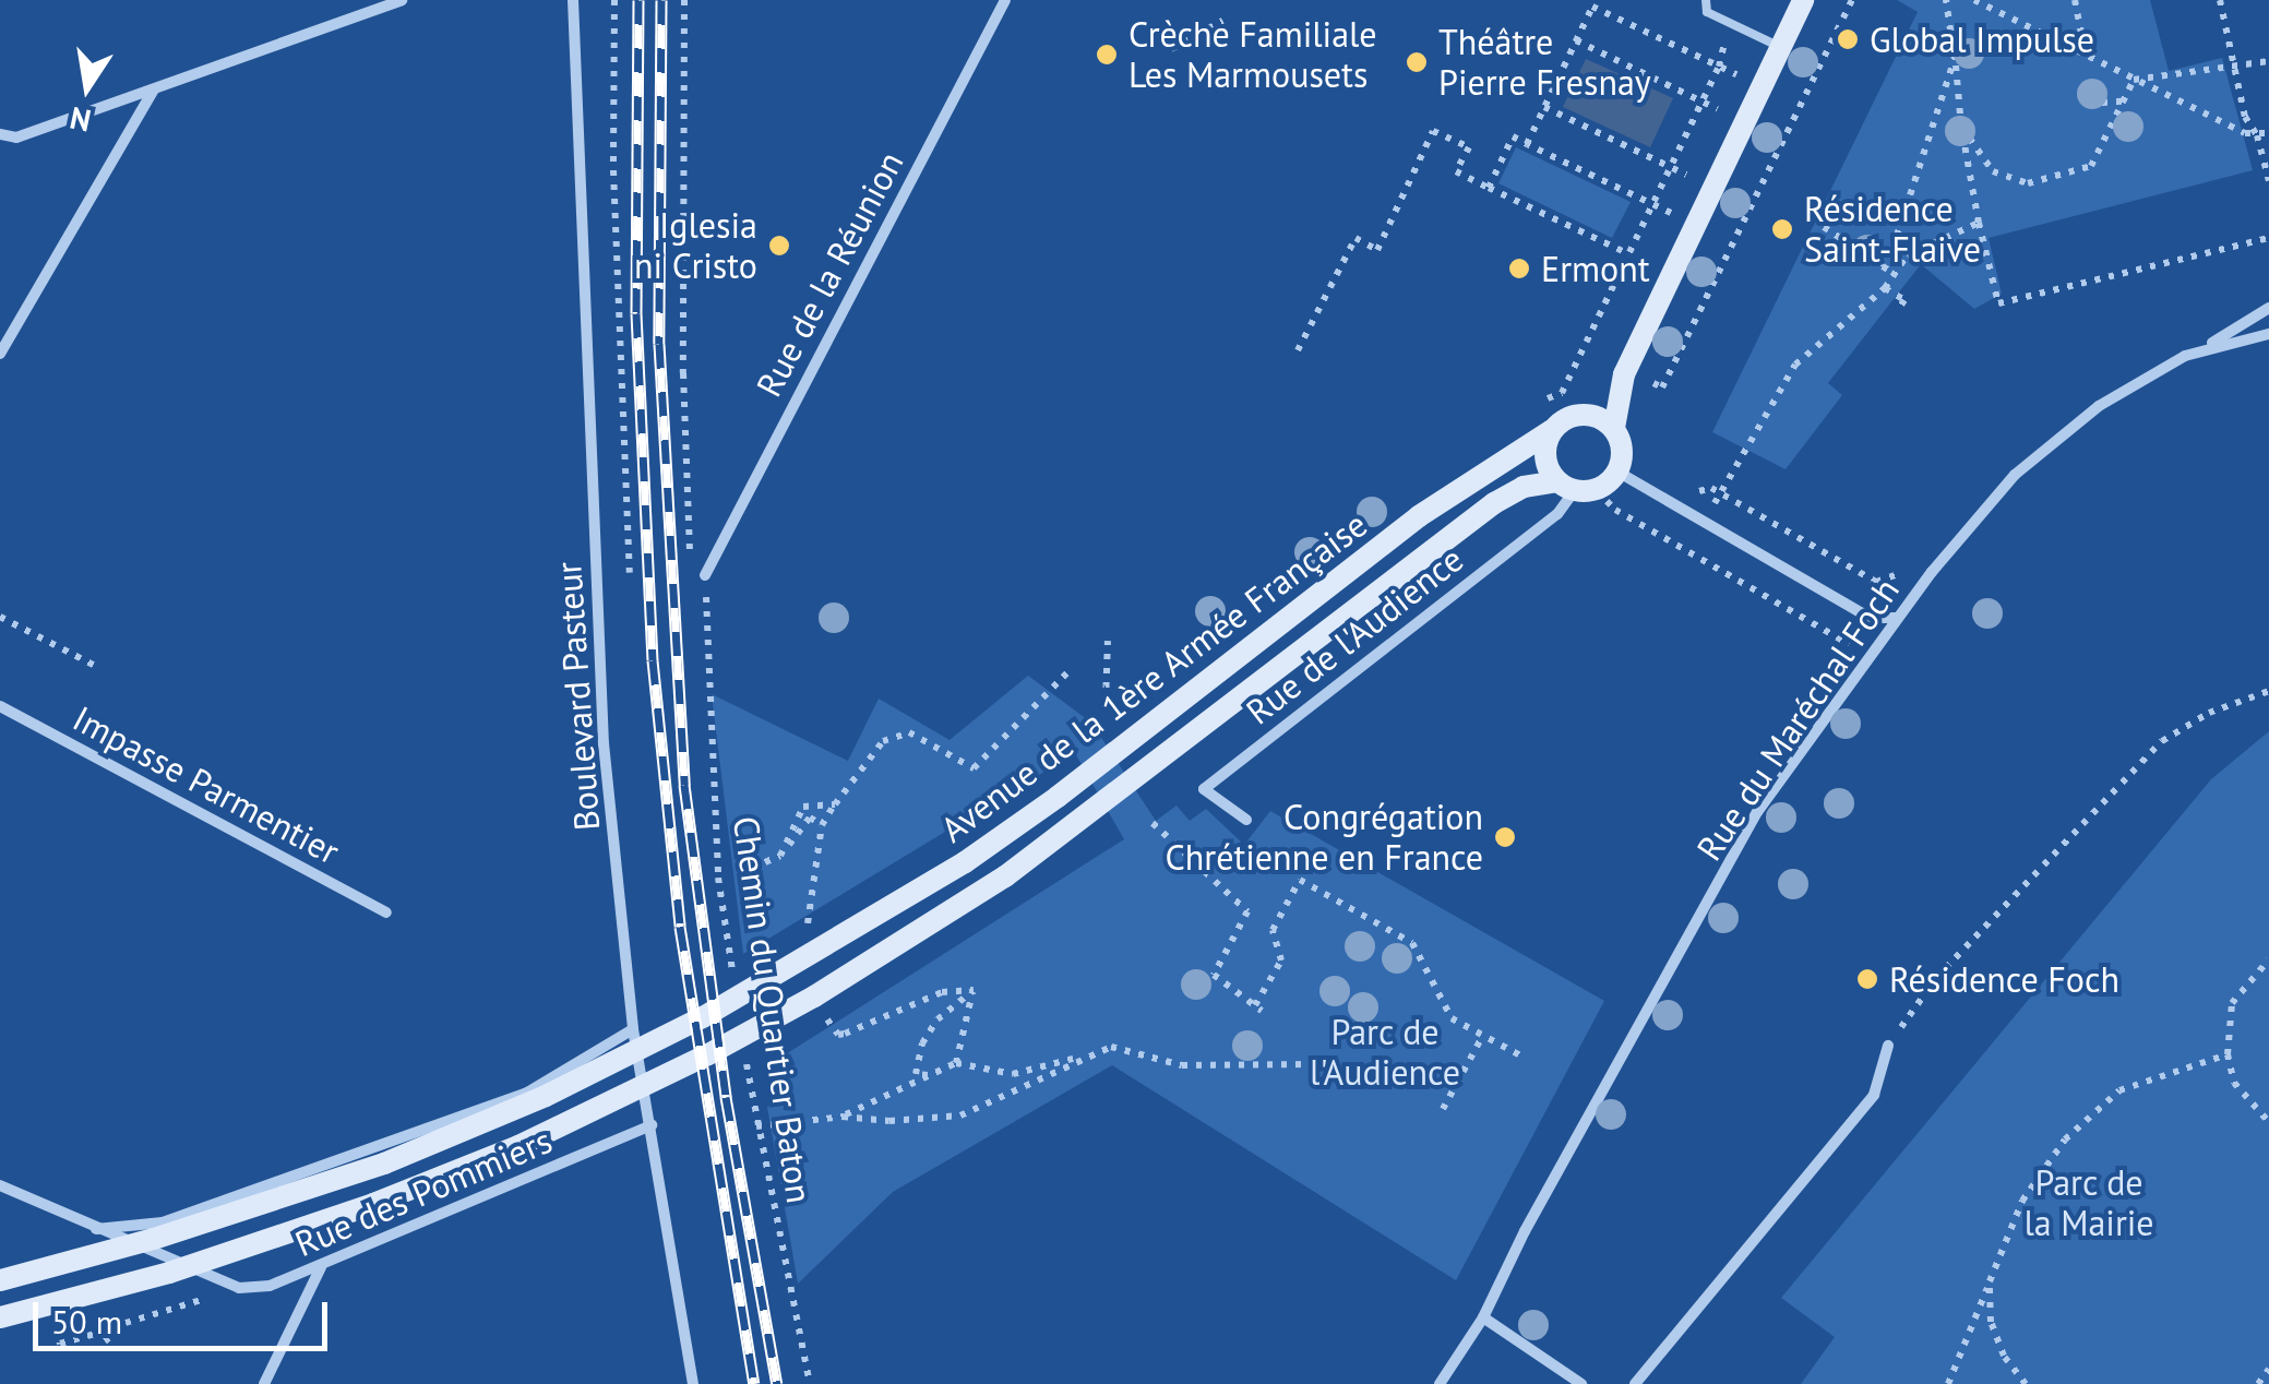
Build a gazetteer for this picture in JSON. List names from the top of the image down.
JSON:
{
  "streets": {
    "main road": ["Avenue de la 1ère Armée Française"],
    "street": [
      "Rue de la Réunion",
      "Rue de l'Audience",
      "Boulevard Pasteur",
      "Rue du Maréchal Foch",
      "Impasse Parmentier",
      "Rue des Pommiers"
    ],
    "path": ["Chemin du Quartier Baton"]
  },
  "crossings": [
    ["Rue de la Réunion", "Chemin du Quartier Baton"],
    ["Rue de l'Audience", "Avenue de la 1ère Armée Française"],
    ["Boulevard Pasteur", "Rue des Pommiers"]
  ],
  "parks": ["Parc de l'Audience", "Parc de la Mairie"],
  "places": [
    "Global Impulse",
    "Crèche Familiale Les Marmousets",
    "Théâtre Pierre Fresnay",
    "Résidence Saint-Flaive",
    "Iglesia ni Cristo",
    "Ermont",
    "Congrégation Chrétienne en France",
    "Résidence Foch"
  ],
  "scale_bar": "50 m",
  "north": "bottom"
}
